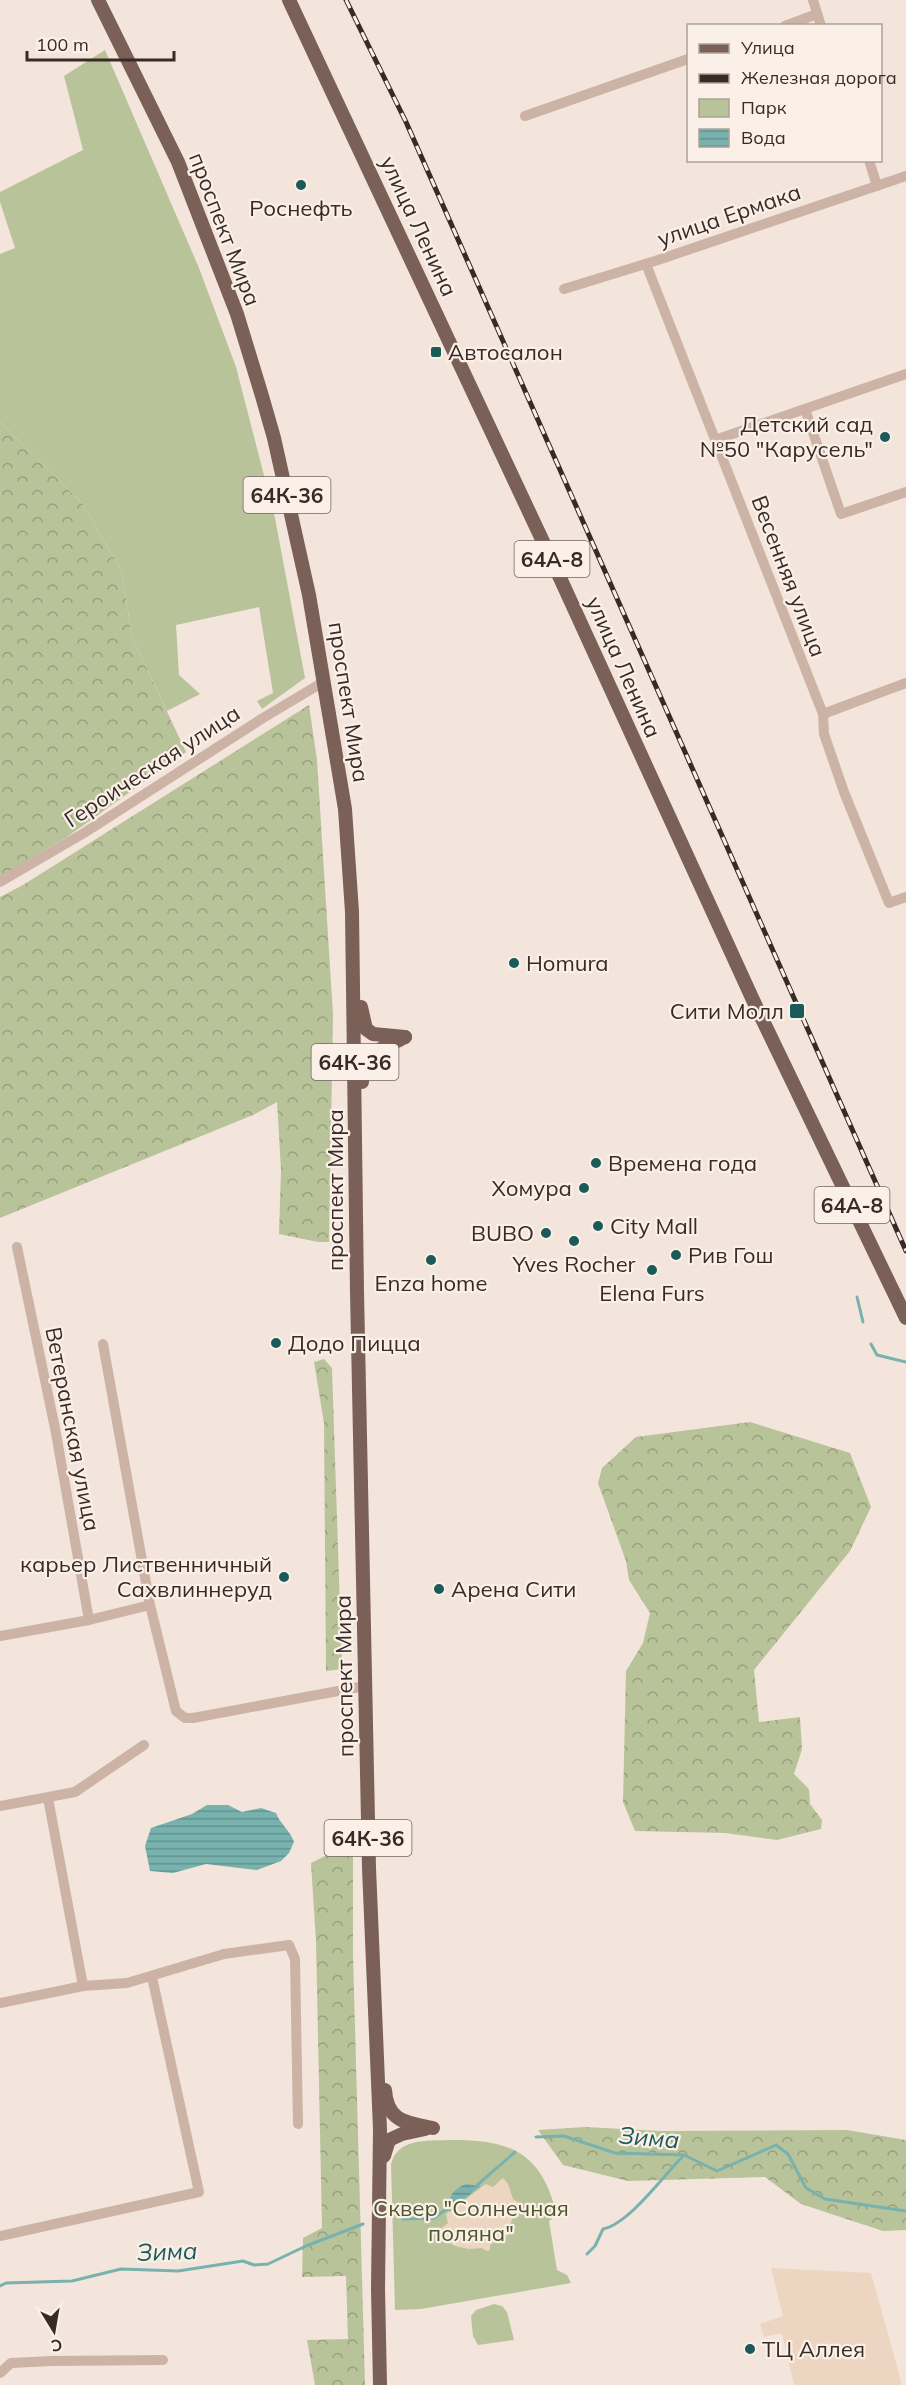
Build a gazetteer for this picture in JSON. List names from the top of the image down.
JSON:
{
  "streets": {
    "main road": [
      "улица Ленина",
      "проспект Мира",
      "64К-36",
      "64А-8"
    ],
    "street": [
      "улица Ермака",
      "Весенняя улица",
      "Героическая улица",
      "Ветеранская улица"
    ]
  },
  "crossings": [
    ["улица Ермака", "Весенняя улица"],
    ["проспект Мира", "Героическая улица"]
  ],
  "water": ["Зима"],
  "parks": ["Сквер \"Солнечная поляна\""],
  "places": {
    "other": [
      "Роснефть",
      "Детский сад №50 \"Карусель\"",
      "Homura",
      "Времена года",
      "Хомура",
      "City Mall",
      "BUBO",
      "Yves Rocher",
      "Рив Гош",
      "Enza home",
      "Elena Furs",
      "Додо Пицца",
      "карьер Лиственничный Сахвлиннеруд",
      "Арена Сити",
      "ТЦ Аллея"
    ],
    "transit": ["Автосалон", "Сити Молл"]
  },
  "legend": [
    "Улица",
    "Железная дорога",
    "Парк",
    "Вода"
  ],
  "scale_bar": "100 m",
  "north": "bottom"
}
